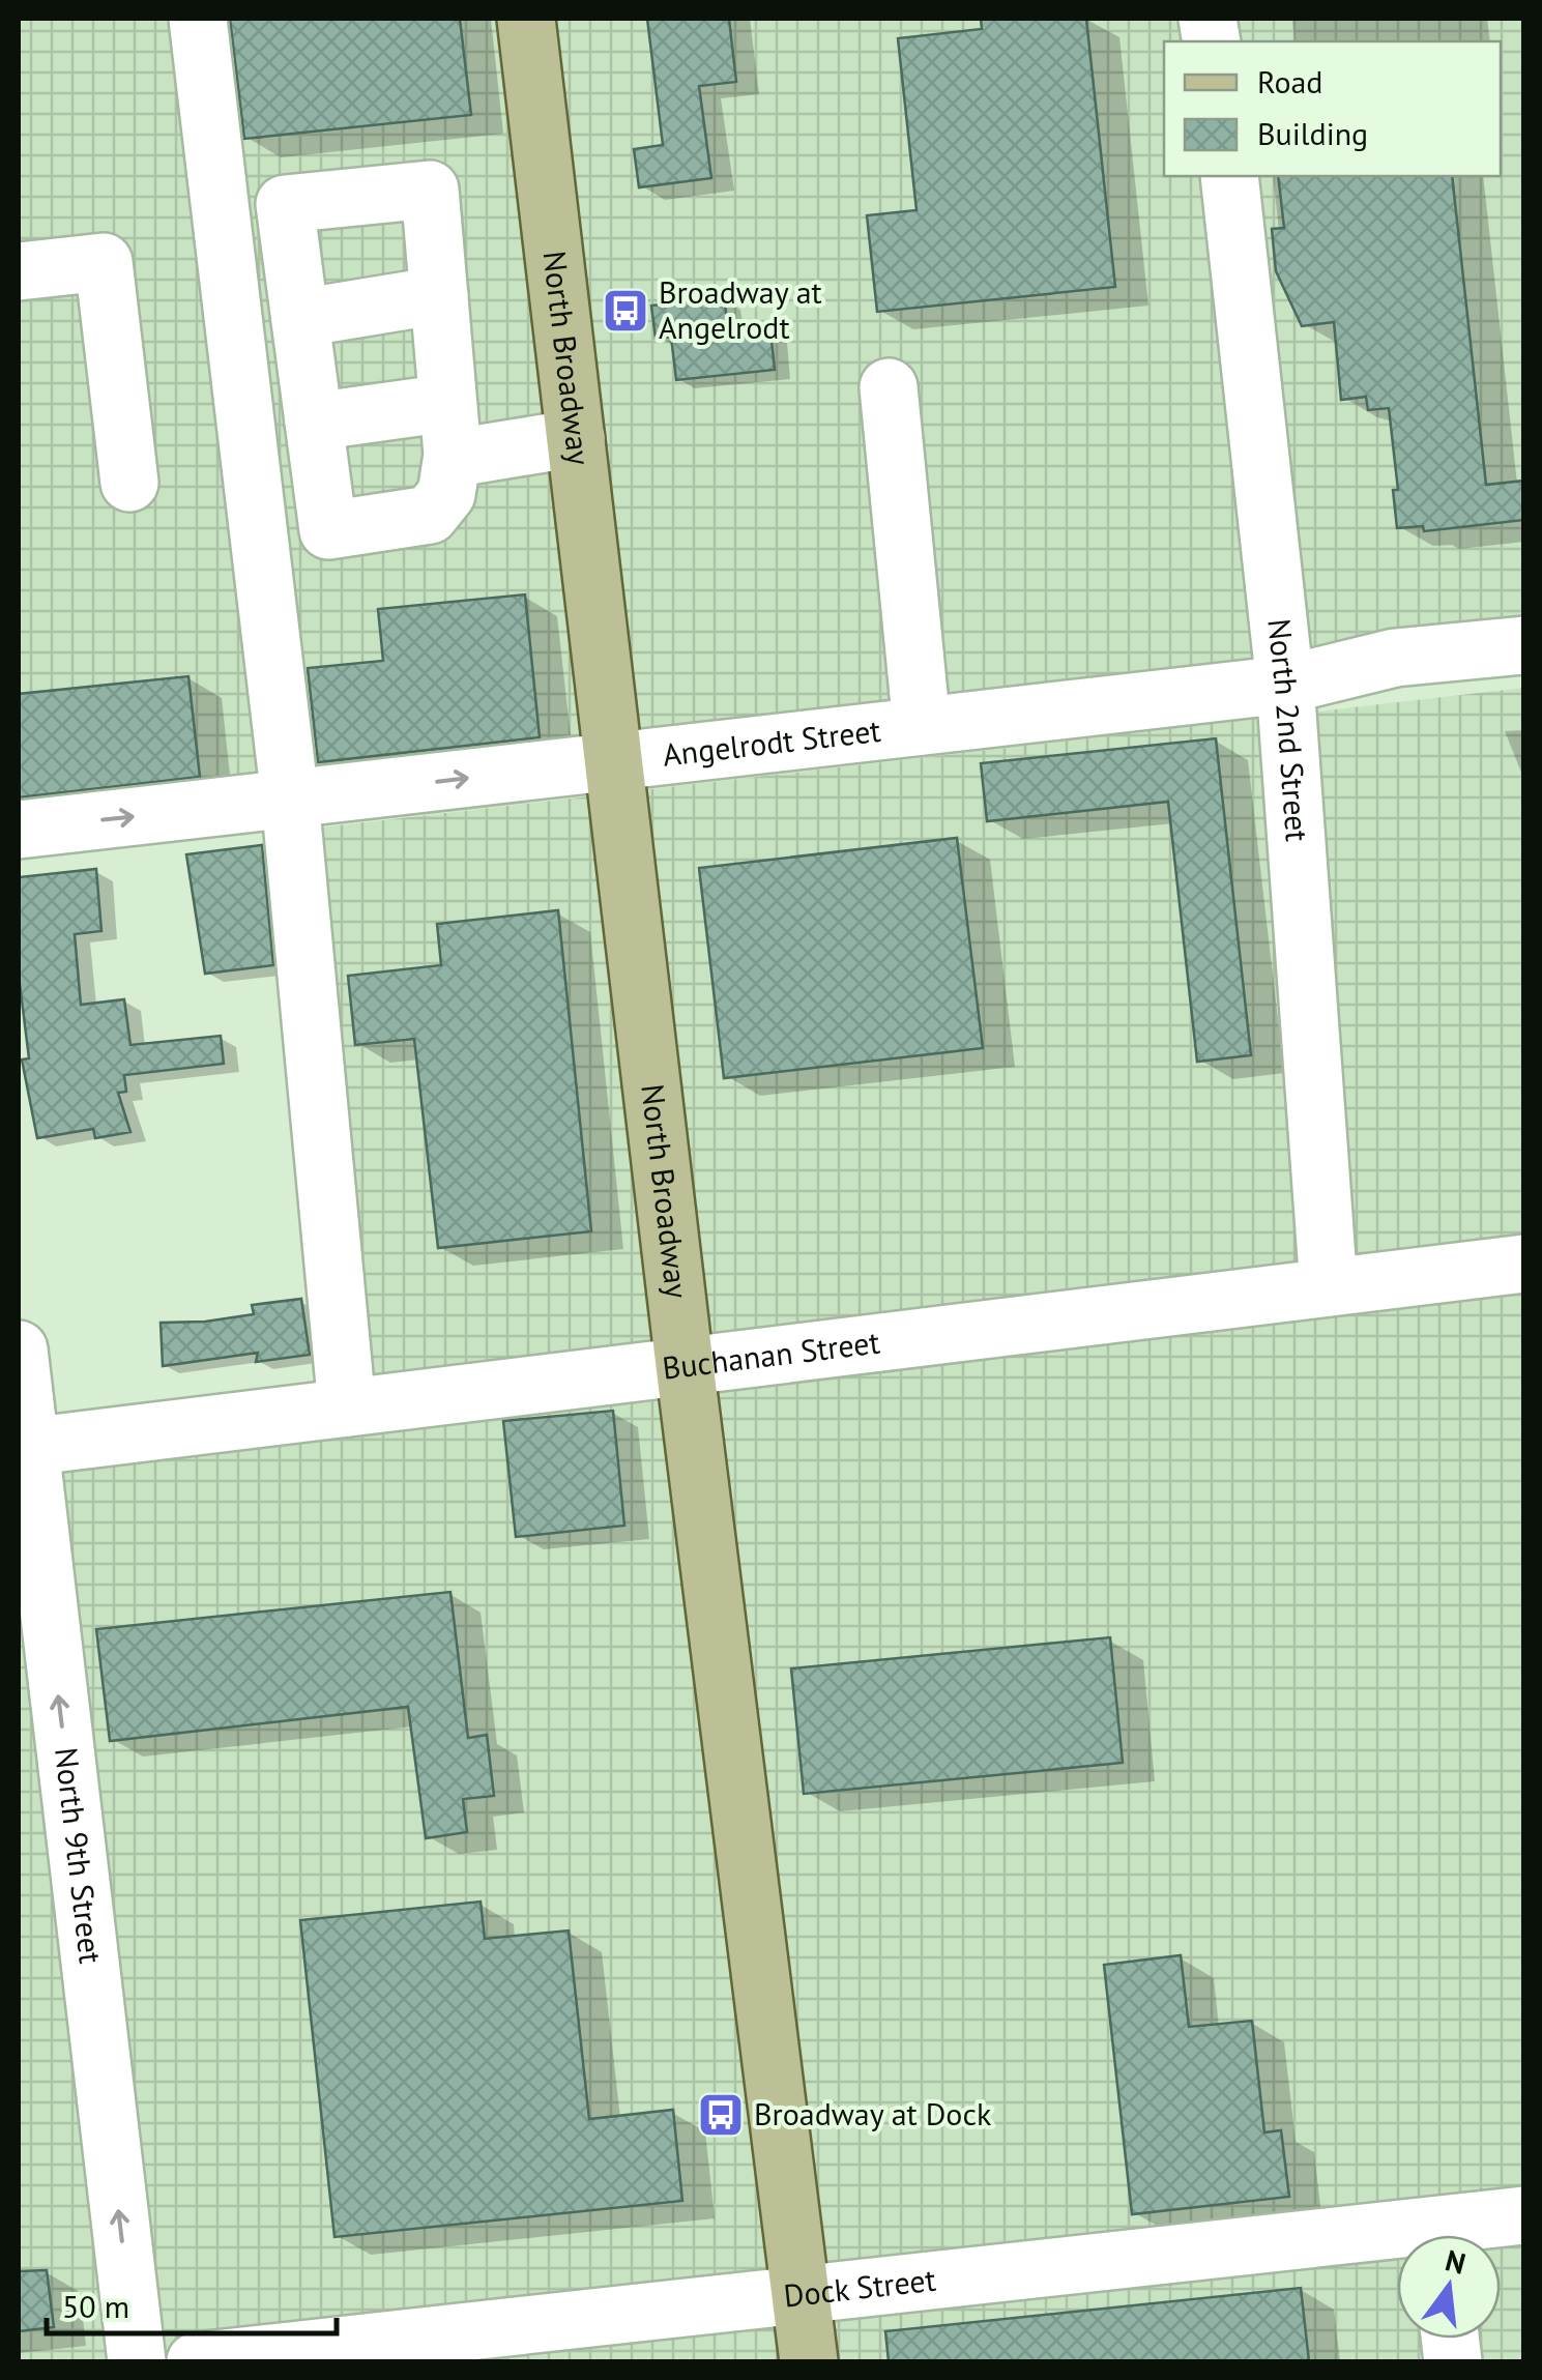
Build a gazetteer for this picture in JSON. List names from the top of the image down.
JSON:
{
  "streets": {
    "main road": ["North Broadway"],
    "street": [
      "North 2nd Street",
      "Angelrodt Street",
      "Buchanan Street",
      "North 9th Street",
      "Dock Street"
    ]
  },
  "crossings": [
    ["North Broadway", "Angelrodt Street"],
    ["North Broadway", "Buchanan Street"],
    ["North Broadway", "Dock Street"],
    ["North 2nd Street", "Angelrodt Street"],
    ["North 2nd Street", "Buchanan Street"],
    ["Buchanan Street", "North 9th Street"]
  ],
  "one_way": ["North 9th Street"],
  "places": {
    "bus stop": ["Broadway at Angelrodt", "Broadway at Dock"]
  },
  "legend": ["Road", "Building"],
  "scale_bar": "50 m",
  "north": "top"
}
